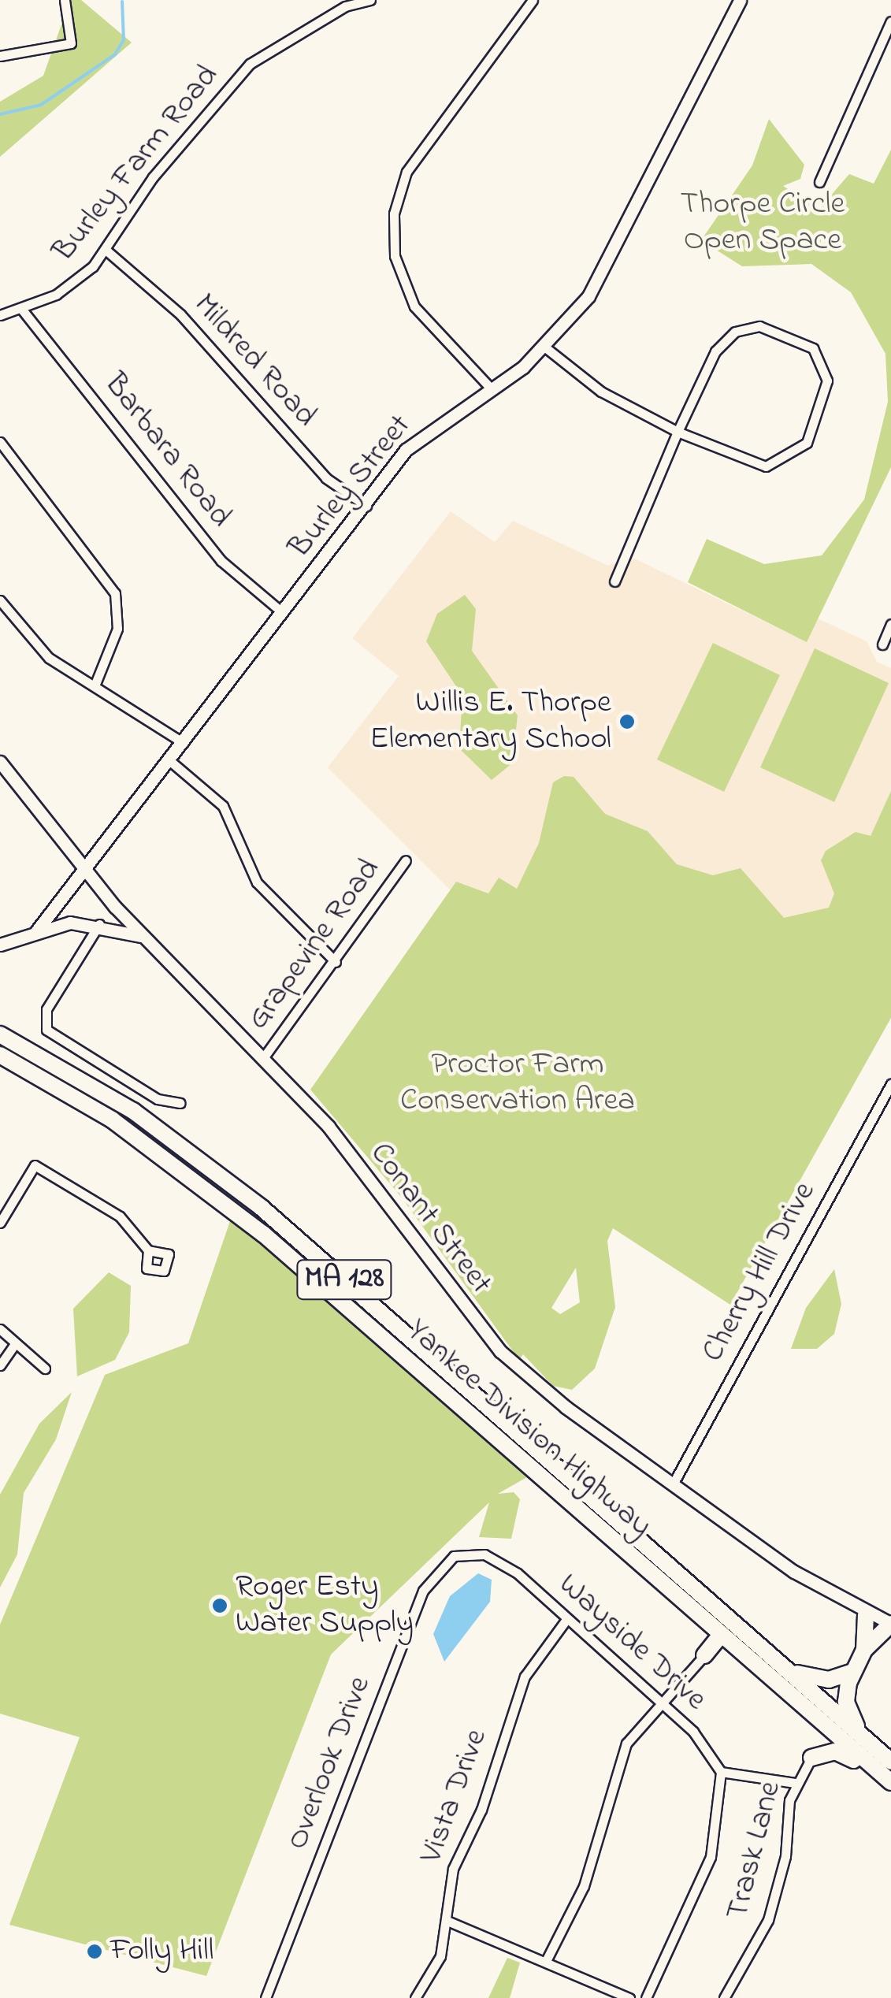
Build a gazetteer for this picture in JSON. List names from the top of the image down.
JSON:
{
  "streets": {
    "highway": ["MA 128", "Yankee Division Highway"],
    "main road": ["Burley Street", "Conant Street"],
    "street": [
      "Burley Farm Road",
      "Mildred Road",
      "Barbara Road",
      "Grapevine Road",
      "Cherry Hill Drive",
      "Wayside Drive",
      "Overlook Drive",
      "Vista Drive",
      "Trask Lane"
    ]
  },
  "crossings": [
    ["Burley Farm Road", "Mildred Road"],
    ["Burley Farm Road", "Barbara Road"],
    ["Mildred Road", "Burley Street"],
    ["Barbara Road", "Burley Street"],
    ["Burley Street", "Conant Street"],
    ["Grapevine Road", "Conant Street"],
    ["Conant Street", "Cherry Hill Drive"],
    ["Wayside Drive", "Overlook Drive"],
    ["Wayside Drive", "Vista Drive"]
  ],
  "parks": ["Thorpe Circle Open Space", "Proctor Farm Conservation Area"],
  "places": ["Willis E. Thorpe Elementary School", "Roger Esty Water Supply", "Folly Hill"]
}
